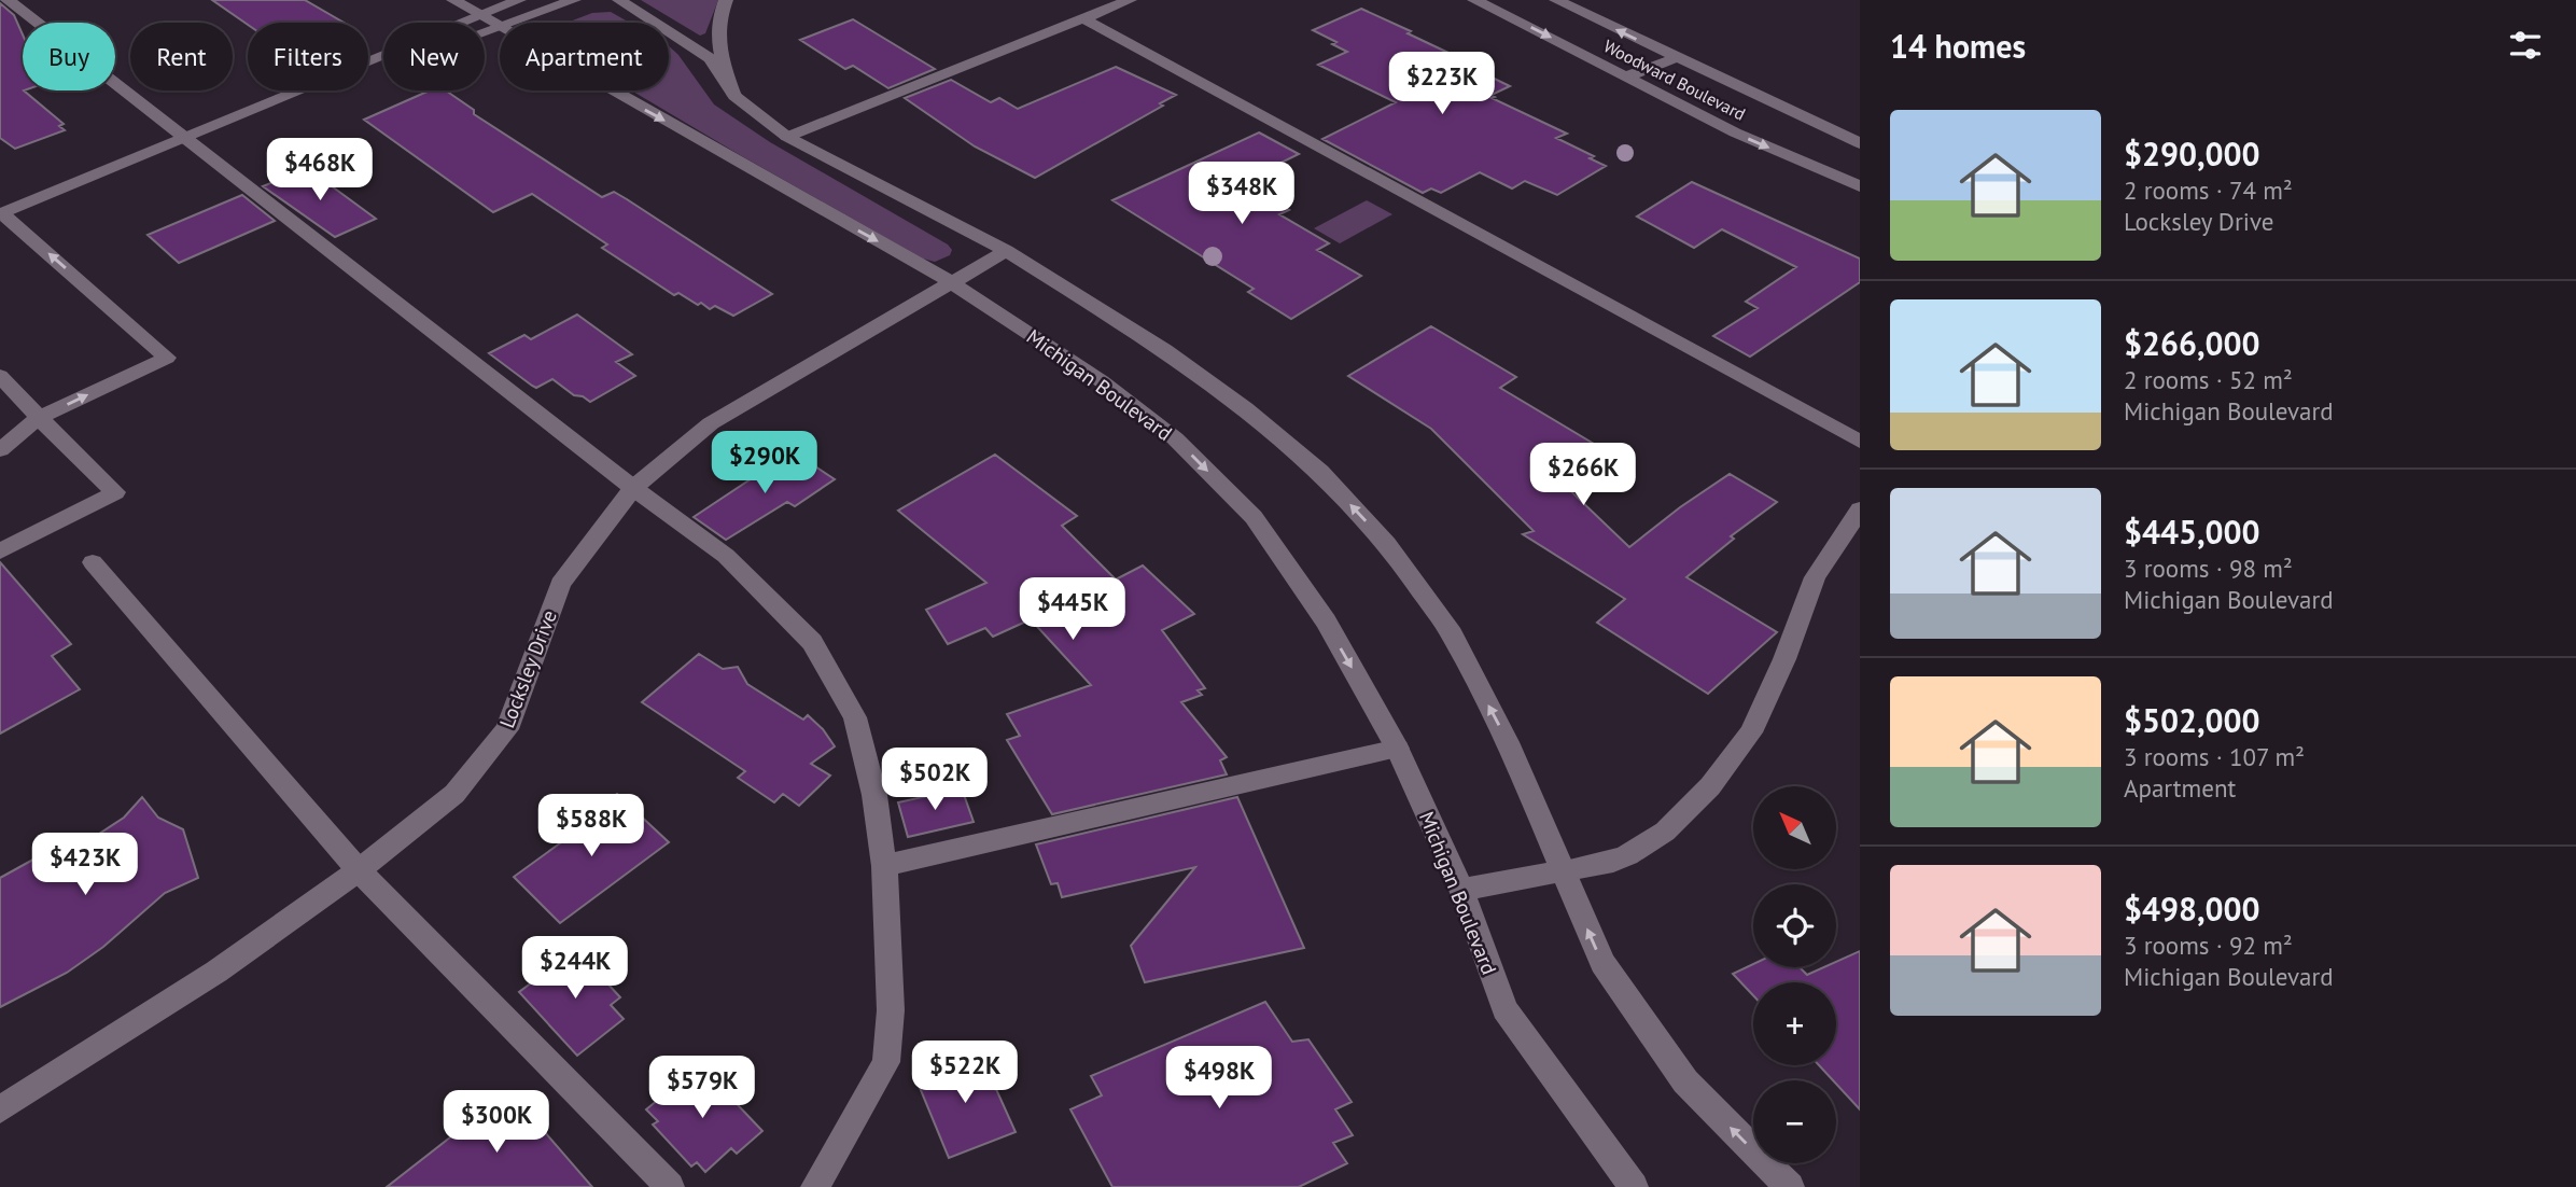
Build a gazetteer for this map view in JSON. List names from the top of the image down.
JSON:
{
  "streets": {
    "street": ["Woodward Boulevard", "Michigan Boulevard", "Locksley Drive"]
  },
  "crossings": [
    ["Michigan Boulevard", "Locksley Drive"]
  ],
  "north": "top left",
  "page": {
    "heading": "14 homes",
    "chip": [
      "Buy",
      "Rent",
      "Filters",
      "New",
      "Apartment"
    ],
    "price": [
      "$223K",
      "$468K",
      "$348K",
      "$290K",
      "$266K",
      "$445K",
      "$502K",
      "$588K",
      "$423K",
      "$244K",
      "$522K",
      "$498K",
      "$579K",
      "$300K"
    ],
    "list": [
      {
        "name": "$290,000",
        "note": "2 rooms · 74 m² · Locksley Drive"
      },
      {
        "name": "$266,000",
        "note": "2 rooms · 52 m² · Michigan Boulevard"
      },
      {
        "name": "$445,000",
        "note": "3 rooms · 98 m² · Michigan Boulevard"
      },
      {
        "name": "$502,000",
        "note": "3 rooms · 107 m² · Apartment"
      },
      {
        "name": "$498,000",
        "note": "3 rooms · 92 m² · Michigan Boulevard"
      }
    ],
    "map_buttons": ["+", "−"]
  }
}
